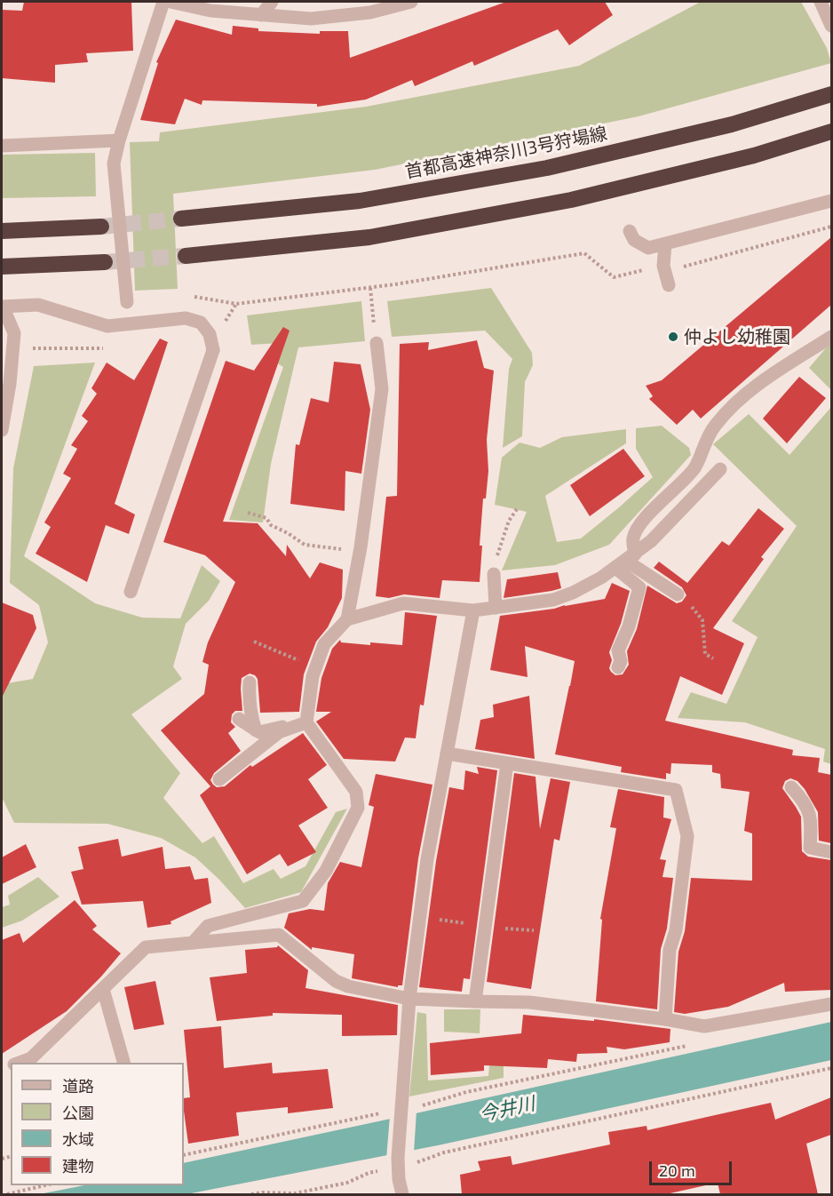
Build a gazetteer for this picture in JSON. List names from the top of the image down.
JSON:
{
  "streets": {
    "highway": ["首都高速神奈川3号狩場線"]
  },
  "water": ["今井川"],
  "places": ["仲よし幼稚園"],
  "legend": [
    "道路",
    "公園",
    "水域",
    "建物"
  ],
  "scale_bar": "20 m"
}
